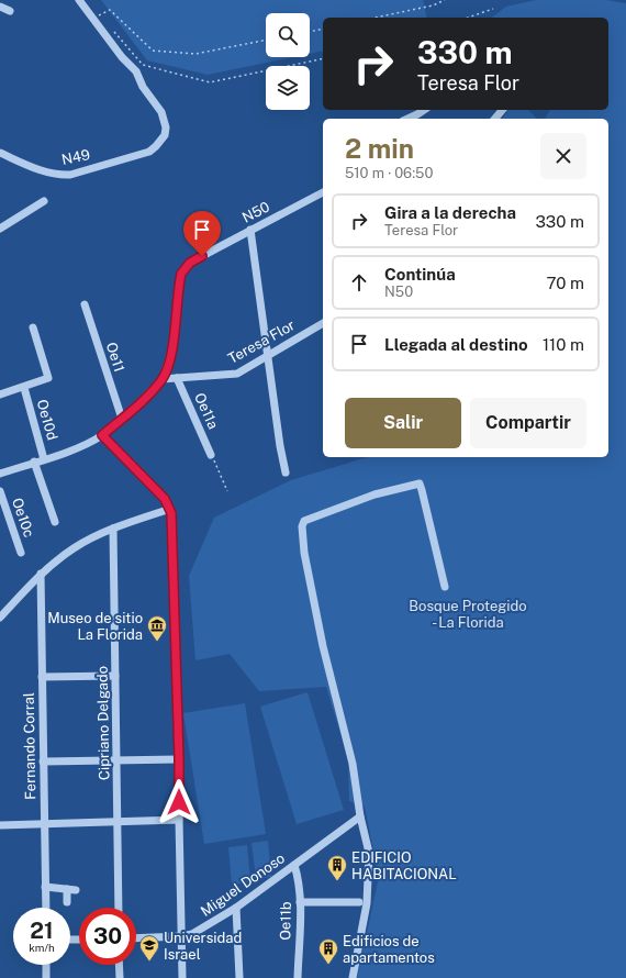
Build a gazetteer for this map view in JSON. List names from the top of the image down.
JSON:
{
  "streets": {
    "street": [
      "N49",
      "N50",
      "Teresa Flor",
      "Oe11",
      "Oe11a",
      "Oe10d",
      "Oe10c",
      "Cipriano Delgado",
      "Fernando Corral",
      "Miguel Donoso",
      "Oe11b"
    ]
  },
  "crossings": [
    ["N50", "Teresa Flor"],
    ["Teresa Flor", "Oe11a"],
    ["Miguel Donoso", "Oe11b"]
  ],
  "parks": ["Bosque Protegido - La Florida"],
  "places": {
    "museum": ["Museo de sitio La Florida"],
    "building": ["EDIFICIO HABITACIONAL", "Edificios de apartamentos"],
    "school or university": ["Universidad Israel"]
  },
  "page": {
    "turn": ["330 m", "Teresa Flor"],
    "heading": ["2 min", "510 m · 06:50"],
    "list": [
      {
        "name": "Gira a la derecha",
        "note": "Teresa Flor",
        "value": "330 m"
      },
      {
        "name": "Continúa",
        "note": "N50",
        "value": "70 m"
      },
      {
        "name": "Llegada al destino",
        "value": "110 m"
      }
    ],
    "buttons": ["Salir", "Compartir"],
    "speed": "21 km/h",
    "limit": "30"
  }
}
